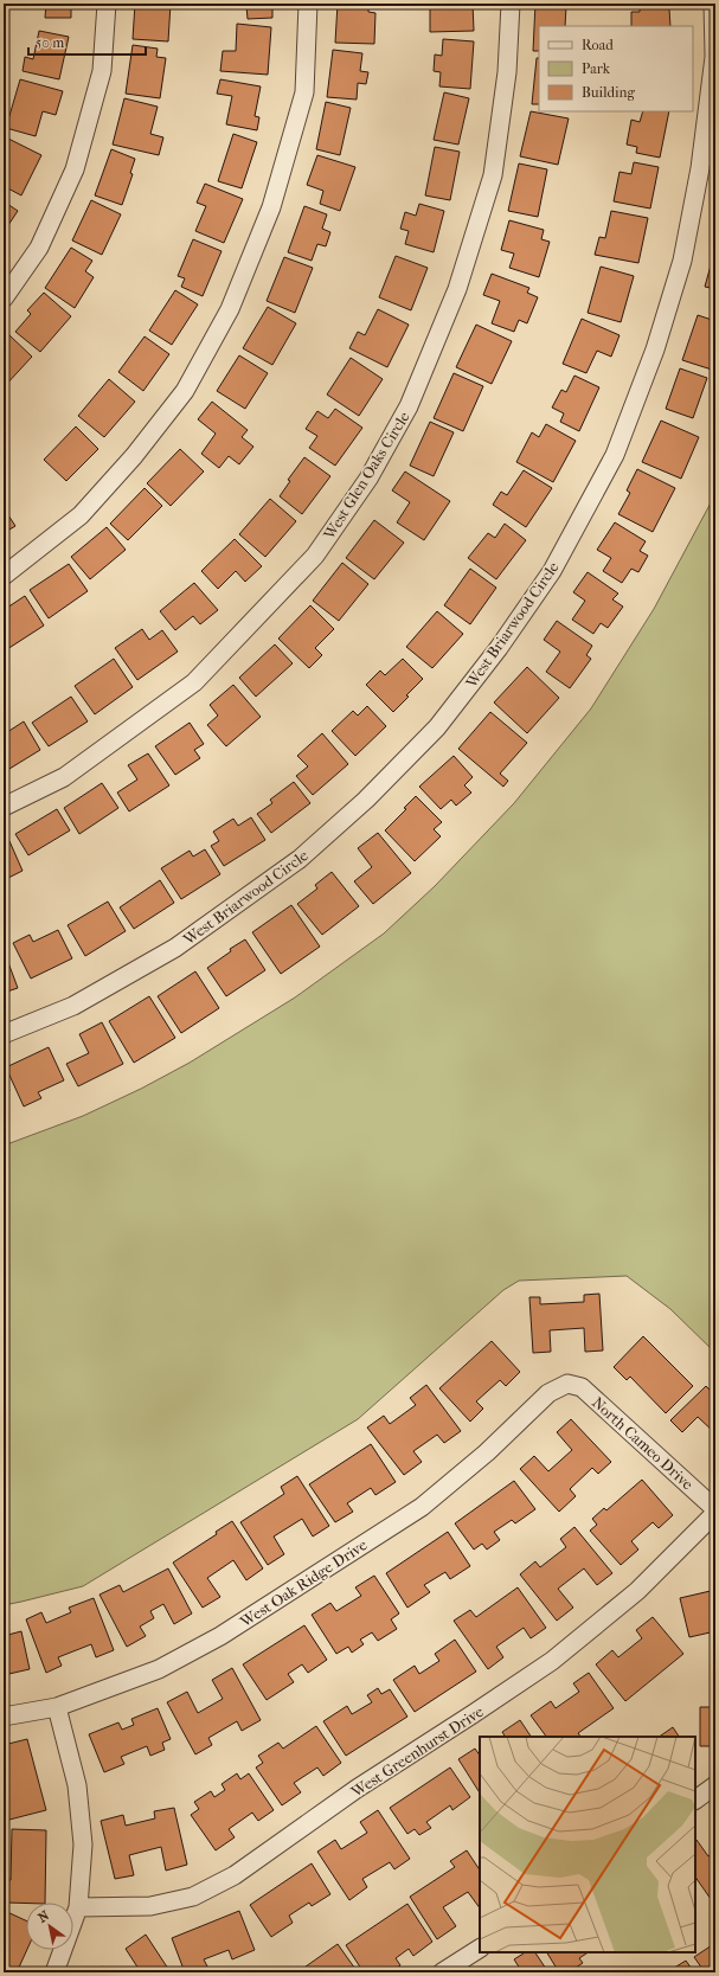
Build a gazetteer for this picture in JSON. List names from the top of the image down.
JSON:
{
  "streets": {
    "street": [
      "West Glen Oaks Circle",
      "West Briarwood Circle",
      "North Cameo Drive",
      "West Oak Ridge Drive",
      "West Greenhurst Drive"
    ]
  },
  "crossings": [
    ["North Cameo Drive", "West Oak Ridge Drive"],
    ["North Cameo Drive", "West Greenhurst Drive"]
  ],
  "legend": ["Road", "Park", "Building"],
  "scale_bar": "50 m",
  "north": "top left"
}
